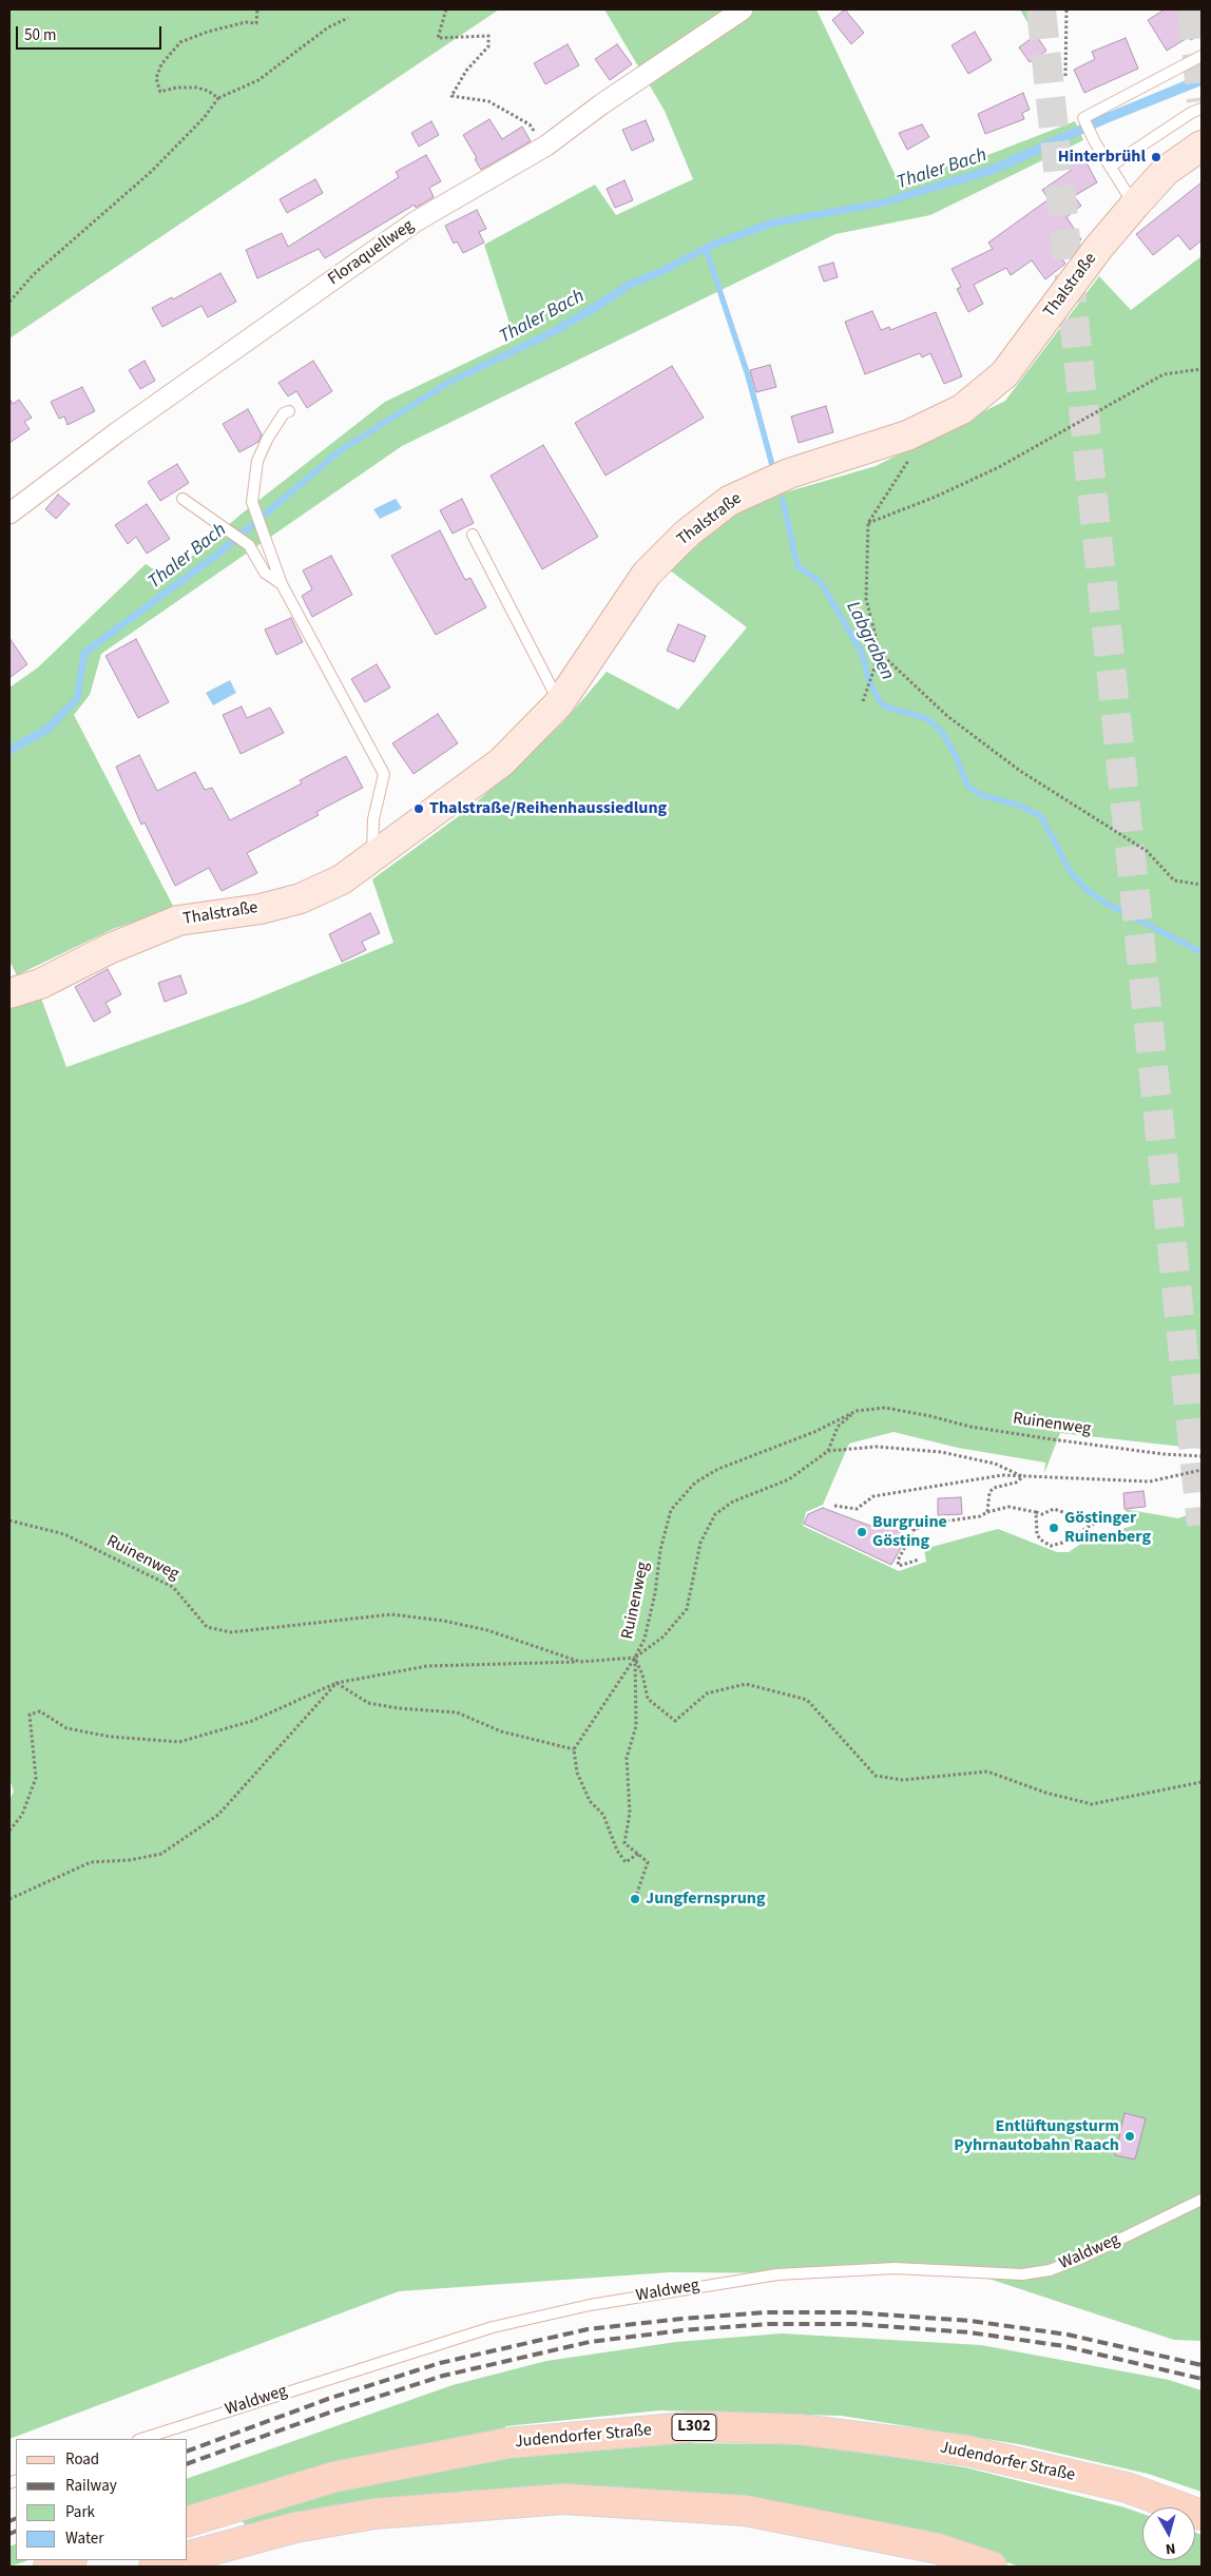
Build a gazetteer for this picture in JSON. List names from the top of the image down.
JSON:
{
  "streets": {
    "main road": ["Thalstraße", "L302", "Judendorfer Straße"],
    "street": ["Floraquellweg"],
    "lane": ["Waldweg"],
    "path": ["Ruinenweg"]
  },
  "water": ["Thaler Bach", "Labgraben"],
  "places": [
    "Hinterbrühl",
    "Thalstraße/Reihenhaussiedlung",
    "Göstinger Ruinenberg",
    "Burgruine Gösting",
    "Jungfernsprung",
    "Entlüftungsturm Pyhrnautobahn Raach"
  ],
  "legend": [
    "Road",
    "Railway",
    "Park",
    "Water"
  ],
  "scale_bar": "50 m",
  "north": "bottom"
}
